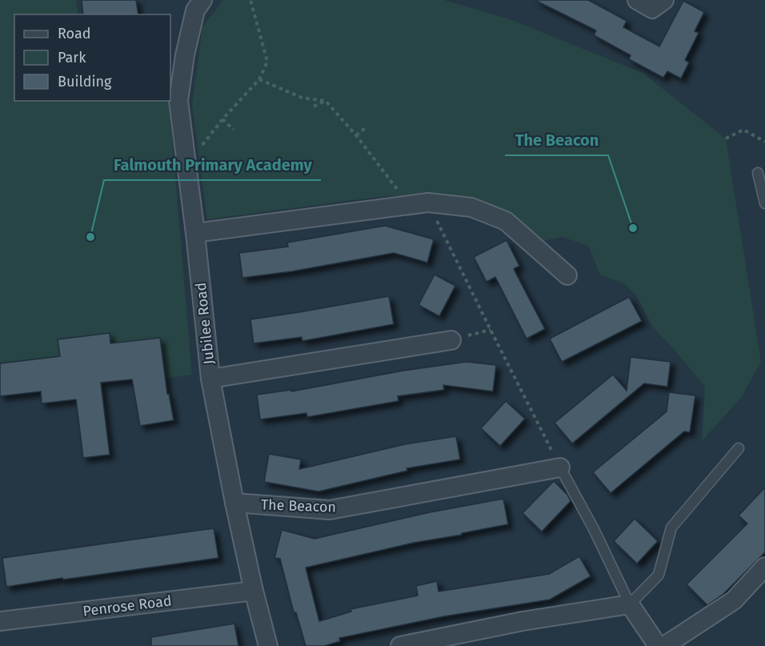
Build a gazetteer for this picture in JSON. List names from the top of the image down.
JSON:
{
  "streets": {
    "street": ["Jubilee Road", "The Beacon", "Penrose Road"]
  },
  "crossings": [
    ["Jubilee Road", "The Beacon"],
    ["Jubilee Road", "Penrose Road"]
  ],
  "places": ["The Beacon", "Falmouth Primary Academy"],
  "legend": ["Road", "Park", "Building"]
}
